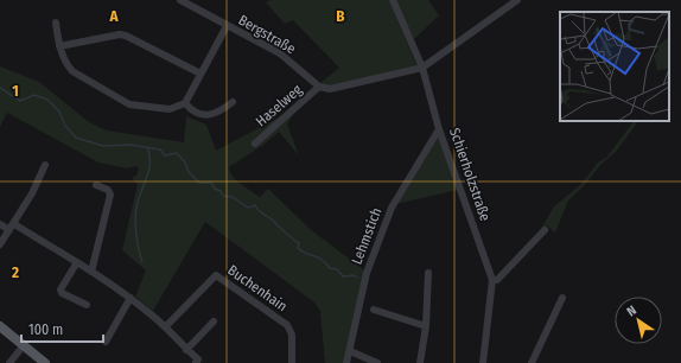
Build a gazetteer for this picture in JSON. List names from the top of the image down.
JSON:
{
  "streets": {
    "street": [
      "Bergstraße",
      "Haselweg",
      "Schierholzstraße",
      "Lehmstich",
      "Buchenhain"
    ]
  },
  "crossings": [
    ["Bergstraße", "Haselweg"],
    ["Schierholzstraße", "Lehmstich"]
  ],
  "scale_bar": "100 m",
  "north": "top left",
  "grid": {
    "columns": ["A", "B"],
    "rows": ["1", "2"]
  }
}
